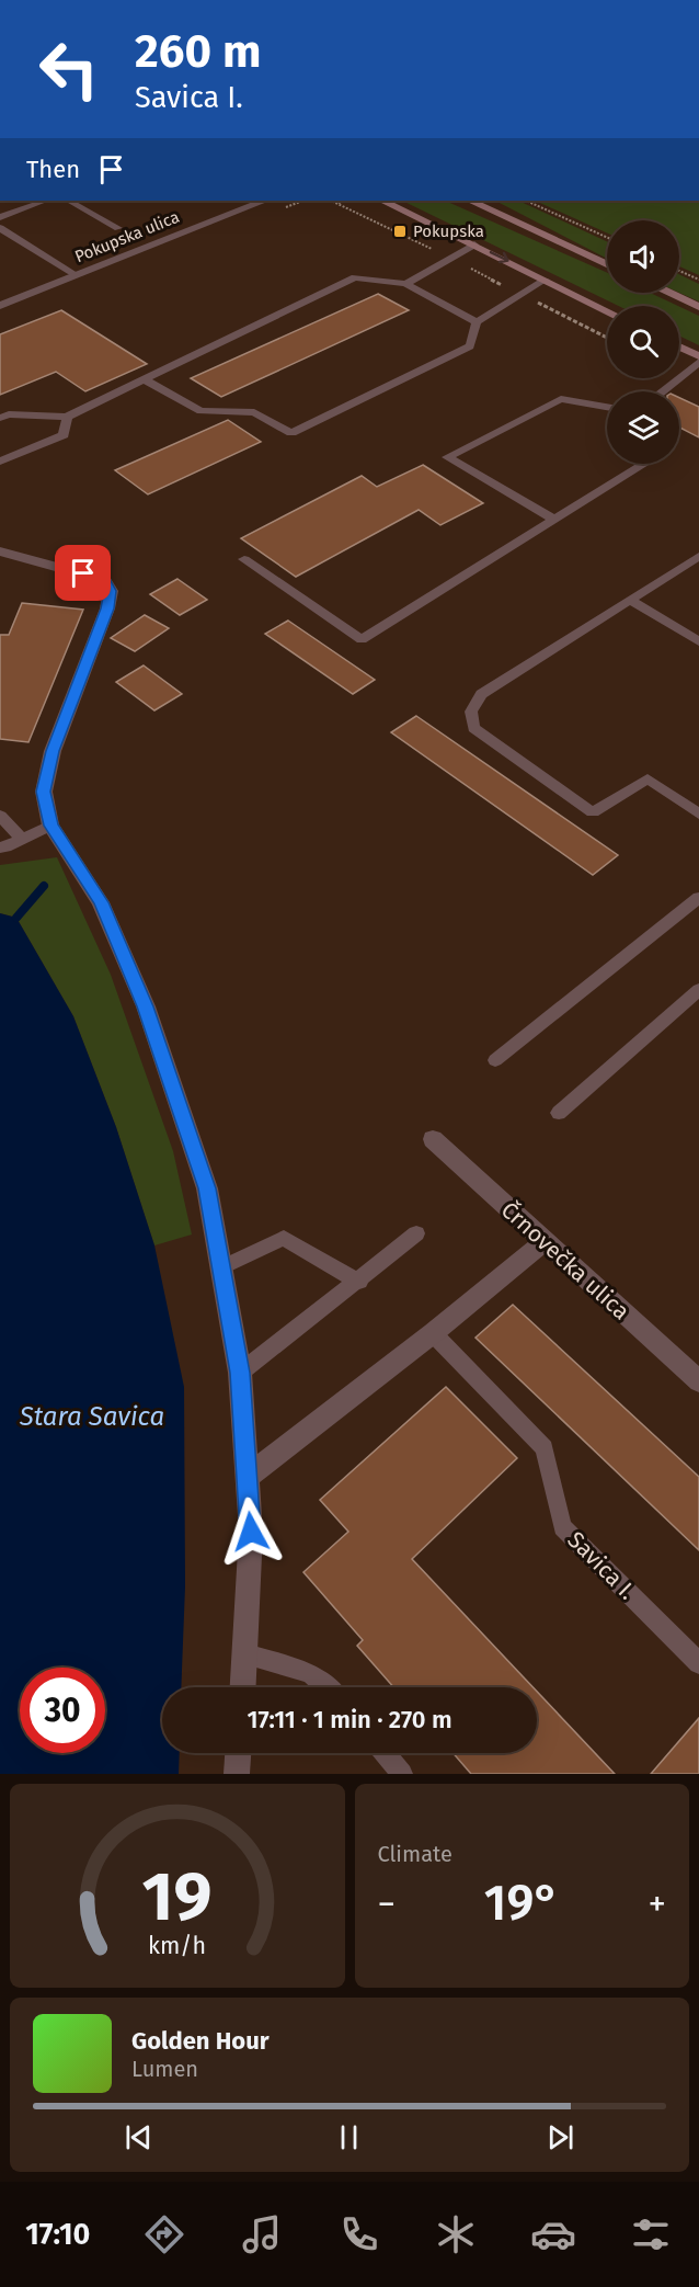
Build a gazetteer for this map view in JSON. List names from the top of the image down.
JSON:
{
  "streets": {
    "street": ["Pokupska ulica", "Črnovečka ulica"],
    "lane": ["Savica I."]
  },
  "water": ["Stara Savica"],
  "places": {
    "transit": ["Pokupska"]
  },
  "page": {
    "turn": ["260 m", "Savica I."],
    "then": "Then",
    "limit": "30",
    "trip": "17:11 · 1 min · 270 m",
    "tile": "Climate",
    "heat": ["−", "19°", "+"],
    "song": ["Golden Hour", "Lumen"],
    "tabs": "17:10",
    "gauge": ["19", "km/h"]
  }
}
